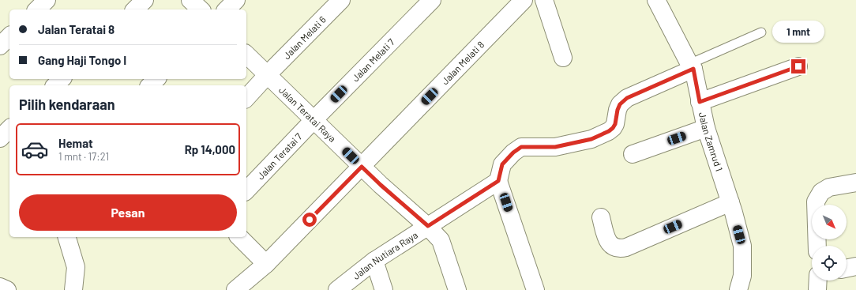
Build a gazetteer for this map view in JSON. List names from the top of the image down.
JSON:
{
  "streets": {
    "street": [
      "Jalan Melati 6",
      "Jalan Melati 7",
      "Jalan Melati 8",
      "Jalan Teratai Raya",
      "Jalan Zamrud 1",
      "Jalan Teratai 7",
      "Jalan Nutiara Raya"
    ]
  },
  "crossings": [
    ["Jalan Melati 6", "Jalan Teratai Raya"],
    ["Jalan Melati 7", "Jalan Teratai Raya"],
    ["Jalan Melati 7", "Jalan Teratai 7"],
    ["Jalan Melati 8", "Jalan Teratai Raya"],
    ["Jalan Teratai Raya", "Jalan Teratai 7"],
    ["Jalan Teratai Raya", "Jalan Nutiara Raya"]
  ],
  "north": "bottom right",
  "page": {
    "banner": ["Jalan Teratai 8", "Gang Haji Tongo I"],
    "bubble": "1 mnt",
    "heading": "Pilih kendaraan",
    "list": [
      {
        "name": "Hemat",
        "note": "1 mnt · 17:21",
        "value": "Rp 14,000"
      }
    ],
    "buttons": "Pesan"
  }
}
